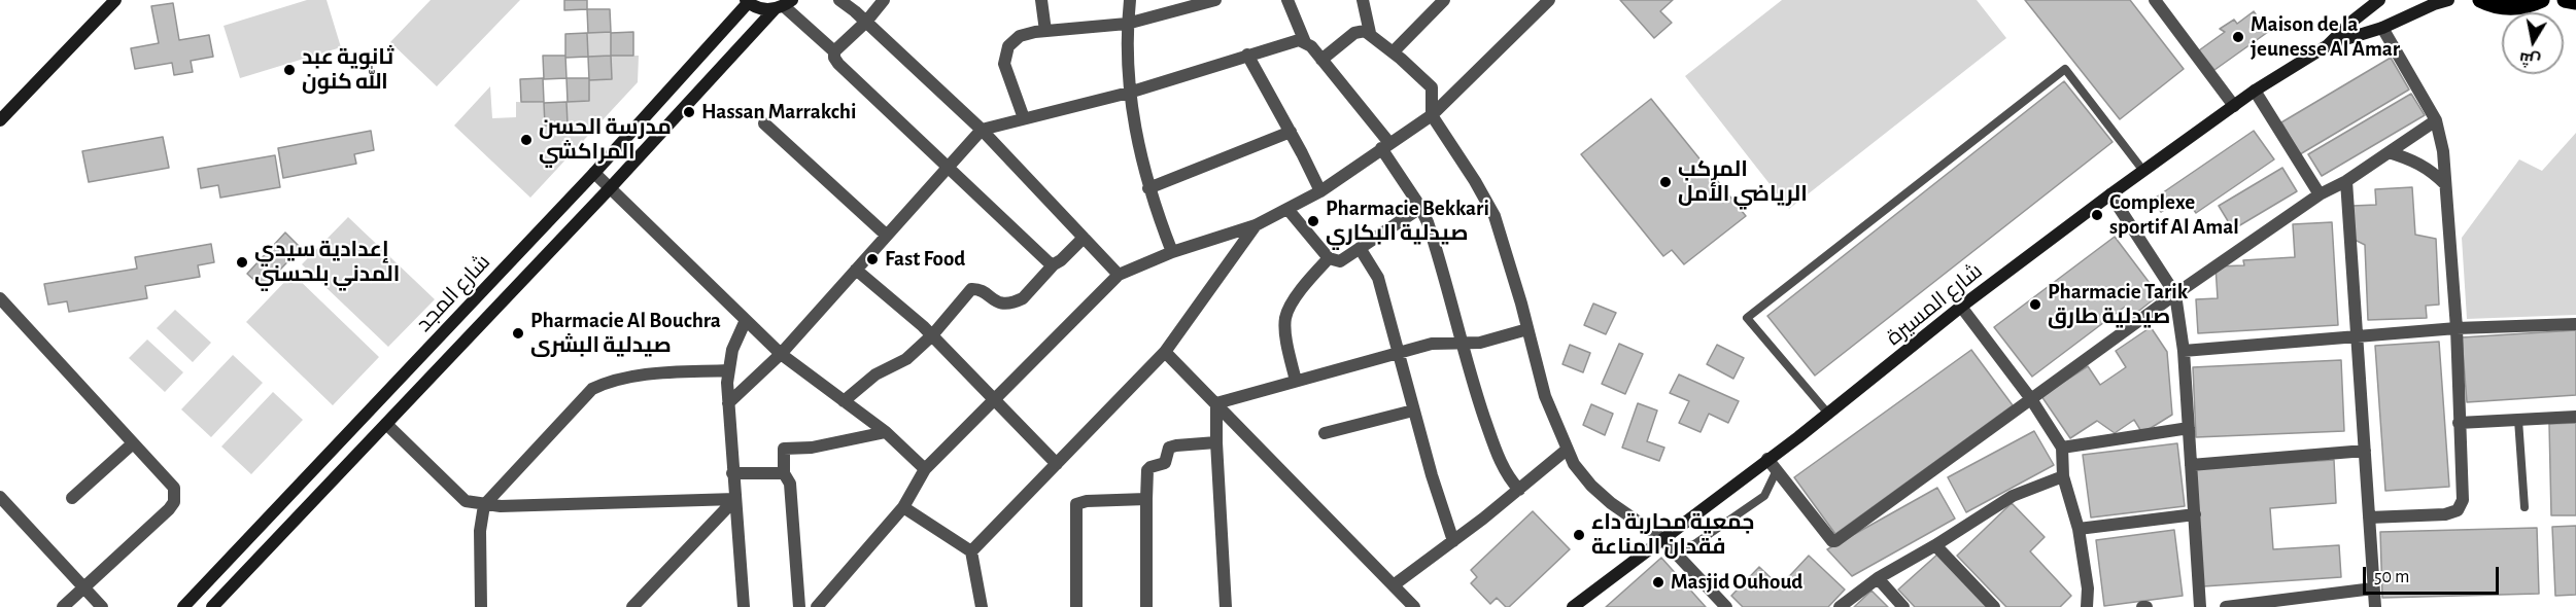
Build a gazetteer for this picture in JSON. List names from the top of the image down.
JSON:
{
  "streets": {
    "main road": ["شارع المجد", "شارع المسيرة"]
  },
  "places": [
    "Maison de la jeunesse Al Amar",
    "ثانوية عبد الله كنون",
    "Hassan Marrakchi",
    "مدرسة الحسن المراكشي",
    "المركب الرياضي الأمل",
    "Complexe sportif Al Amal",
    "Pharmacie Bekkari صيدلية البكاري",
    "Fast Food",
    "إعدادية سيدي المدني بلحسني",
    "Pharmacie Tarik صيدلية طارق",
    "Pharmacie Al Bouchra صيدلية البشرى",
    "جمعية محاربة داء فقدان المناعة",
    "Masjid Ouhoud"
  ],
  "scale_bar": "50 m",
  "north": "bottom"
}
